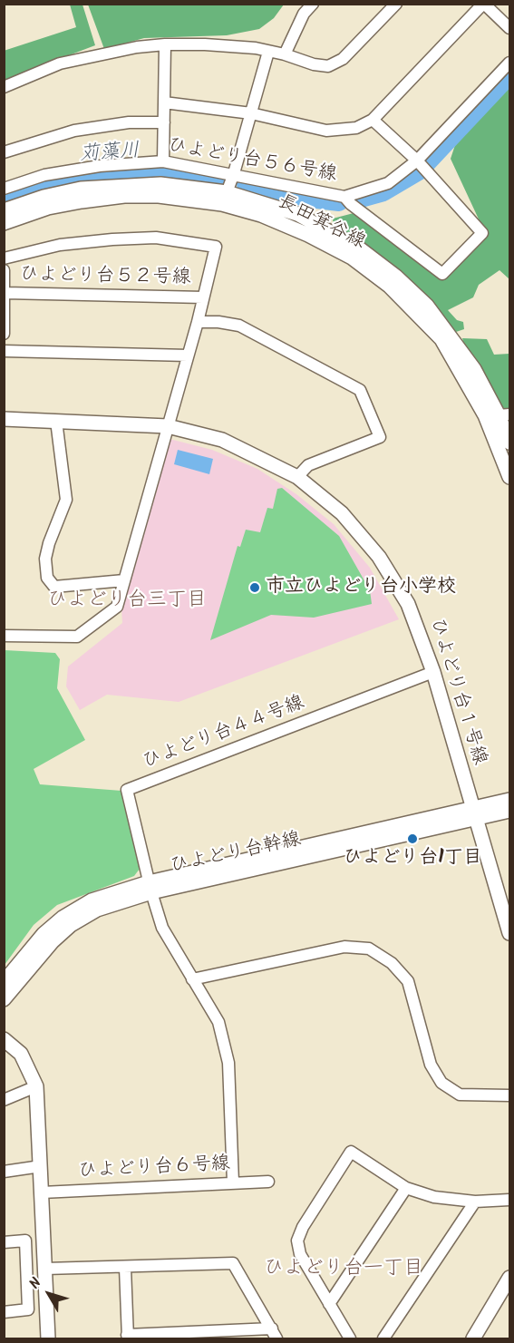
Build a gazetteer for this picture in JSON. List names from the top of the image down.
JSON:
{
  "streets": {
    "street": [
      "ひよどり台５６号線",
      "長田箕谷線",
      "ひよどり台５２号線",
      "ひよどり台１号線",
      "ひよどり台４４号線",
      "ひよどり台幹線",
      "ひよどり台６号線"
    ]
  },
  "crossings": [
    ["ひよどり台１号線", "ひよどり台４４号線"],
    ["ひよどり台１号線", "ひよどり台幹線"],
    ["ひよどり台４４号線", "ひよどり台幹線"]
  ],
  "districts": ["ひよどり台三丁目", "ひよどり台一丁目"],
  "water": ["苅藻川"],
  "places": ["市立ひよどり台小学校", "ひよどり台1丁目"],
  "north": "top left"
}
